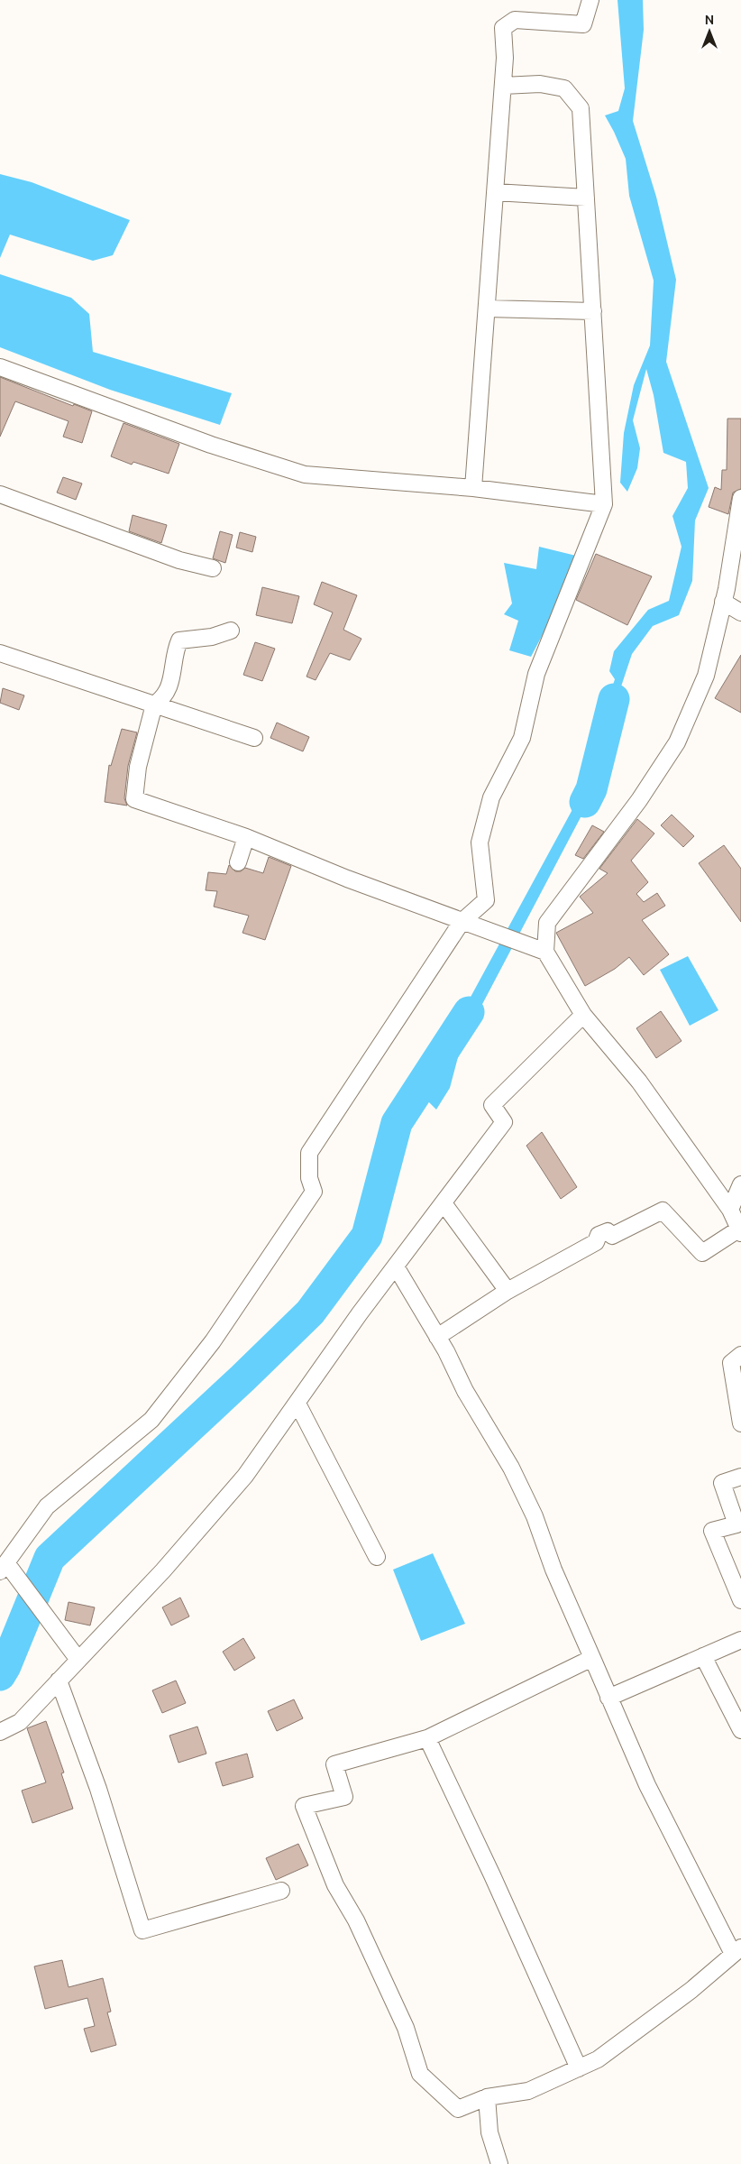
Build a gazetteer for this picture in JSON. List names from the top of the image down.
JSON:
{
  "north": "top"
}
